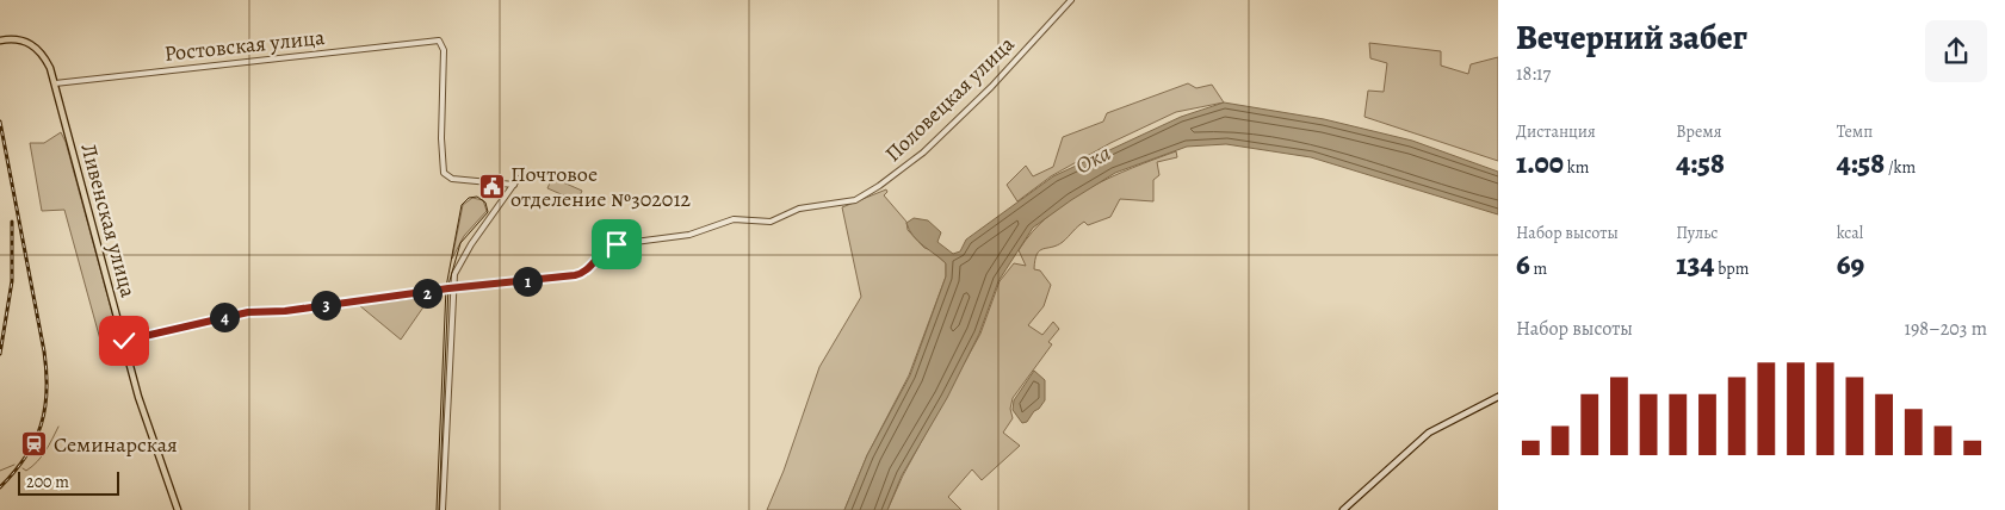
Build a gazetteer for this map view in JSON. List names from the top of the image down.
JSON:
{
  "streets": {
    "main road": ["Ливенская улица"],
    "street": ["Ростовская улица", "Половецкая улица"]
  },
  "crossings": [
    ["Ростовская улица", "Ливенская улица"],
    ["Половецкая улица", "Ливенская улица"]
  ],
  "water": ["Ока"],
  "places": {
    "public building": ["Почтовое отделение №302012"],
    "station": ["Семинарская"]
  },
  "scale_bar": "200 m",
  "page": {
    "heading": ["Вечерний забег", "18:17"],
    "stats": [
      ["Дистанция", "1.00 km"],
      ["Время", "4:58"],
      ["Темп", "4:58 /km"],
      ["Набор высоты", "6 m"],
      ["Пульс", "134 bpm"],
      ["kcal", "69"]
    ],
    "pins": [
      "1",
      "2",
      "3",
      "4"
    ],
    "chart": ["Набор высоты", "198–203 m"],
    "scale": "200 m"
  }
}
